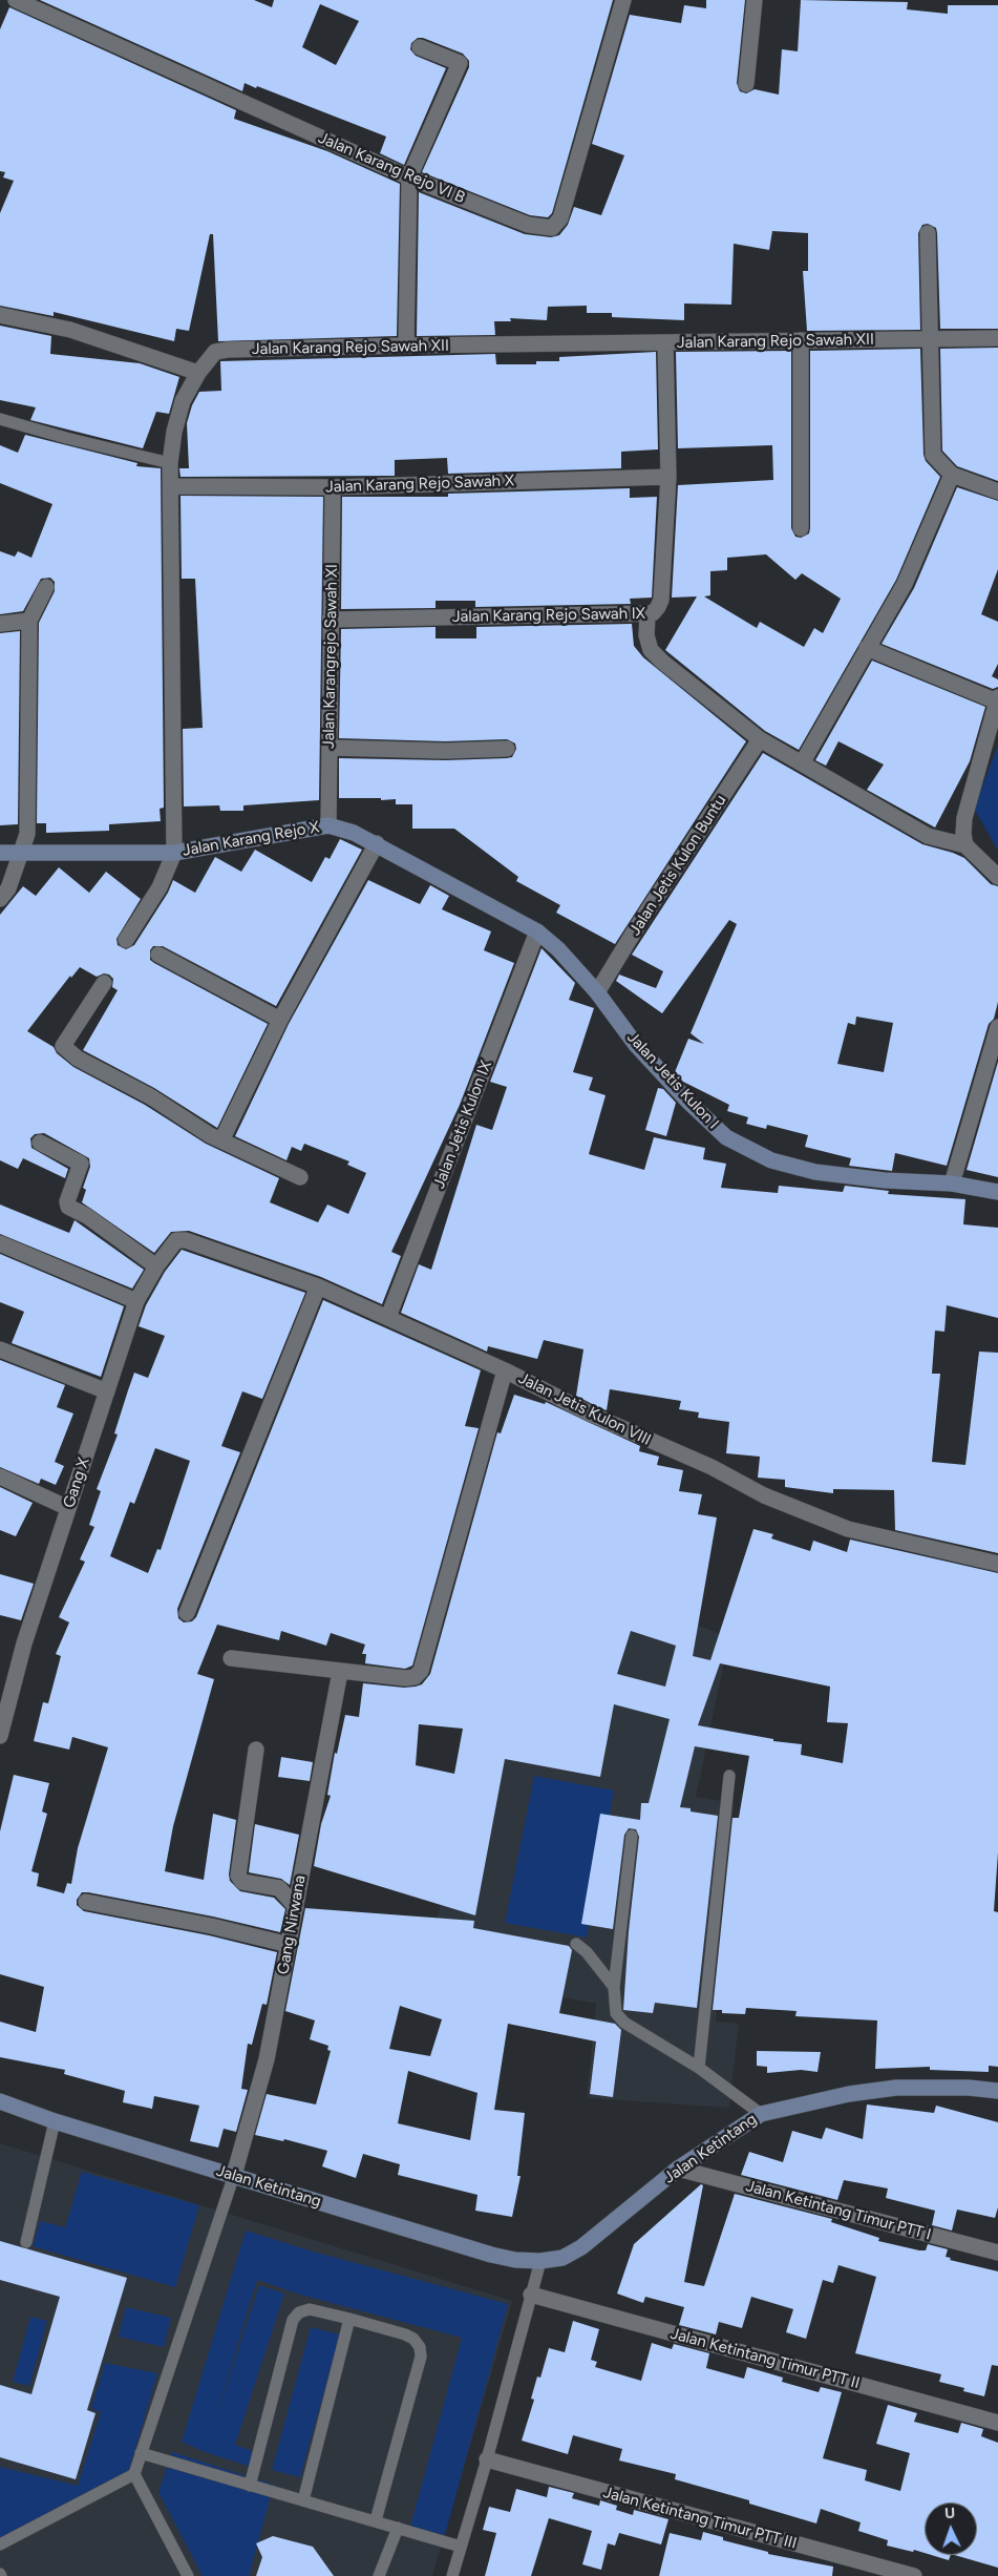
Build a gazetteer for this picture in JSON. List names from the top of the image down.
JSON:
{
  "streets": {
    "street": [
      "Jalan Karang Rejo VI B",
      "Jalan Karang Rejo Sawah XII",
      "Jalan Karang Rejo Sawah X",
      "Jalan Karang Rejo Sawah IX",
      "Jalan Karangrejo Sawah XI",
      "Jalan Karang Rejo X",
      "Jalan Jetis Kulon Buntu",
      "Jalan Jetis Kulon I",
      "Jalan Jetis Kulon IX",
      "Jalan Jetis Kulon VIII",
      "Gang X",
      "Gang Nirwana",
      "Jalan Ketintang",
      "Jalan Ketintang Timur PTT I",
      "Jalan Ketintang Timur PTT II",
      "Jalan Ketintang Timur PTT III"
    ]
  },
  "crossings": [
    ["Jalan Karang Rejo Sawah XII", "Jalan Karang Rejo Sawah X"],
    ["Jalan Karang Rejo Sawah XII", "Jalan Karang Rejo Sawah IX"],
    ["Jalan Karang Rejo Sawah XII", "Jalan Karang Rejo X"],
    ["Jalan Karang Rejo Sawah X", "Jalan Karang Rejo Sawah IX"],
    ["Jalan Karang Rejo Sawah X", "Jalan Karangrejo Sawah XI"],
    ["Jalan Karang Rejo Sawah IX", "Jalan Karangrejo Sawah XI"],
    ["Jalan Karangrejo Sawah XI", "Jalan Karang Rejo X"],
    ["Jalan Karang Rejo X", "Jalan Jetis Kulon I"],
    ["Jalan Karang Rejo X", "Jalan Jetis Kulon IX"],
    ["Jalan Jetis Kulon Buntu", "Jalan Jetis Kulon I"],
    ["Jalan Jetis Kulon I", "Jalan Jetis Kulon IX"],
    ["Jalan Jetis Kulon IX", "Jalan Jetis Kulon VIII"],
    ["Jalan Jetis Kulon VIII", "Gang X"],
    ["Gang Nirwana", "Jalan Ketintang"],
    ["Jalan Ketintang", "Jalan Ketintang Timur PTT I"]
  ],
  "north": "top"
}
